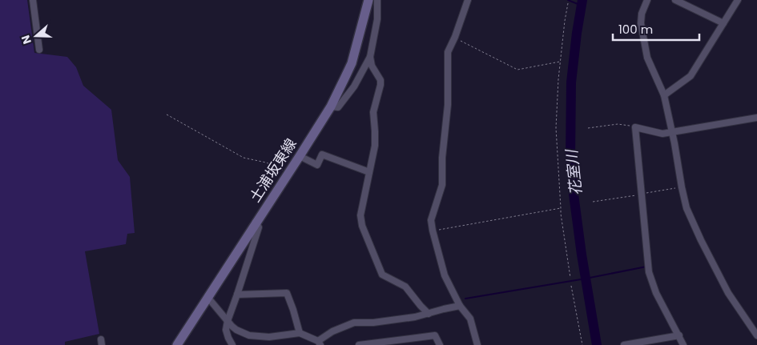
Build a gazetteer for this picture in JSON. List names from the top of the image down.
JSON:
{
  "streets": {
    "main road": ["土浦坂東線"]
  },
  "water": ["花室川"],
  "scale_bar": "100 m",
  "north": "left"
}
